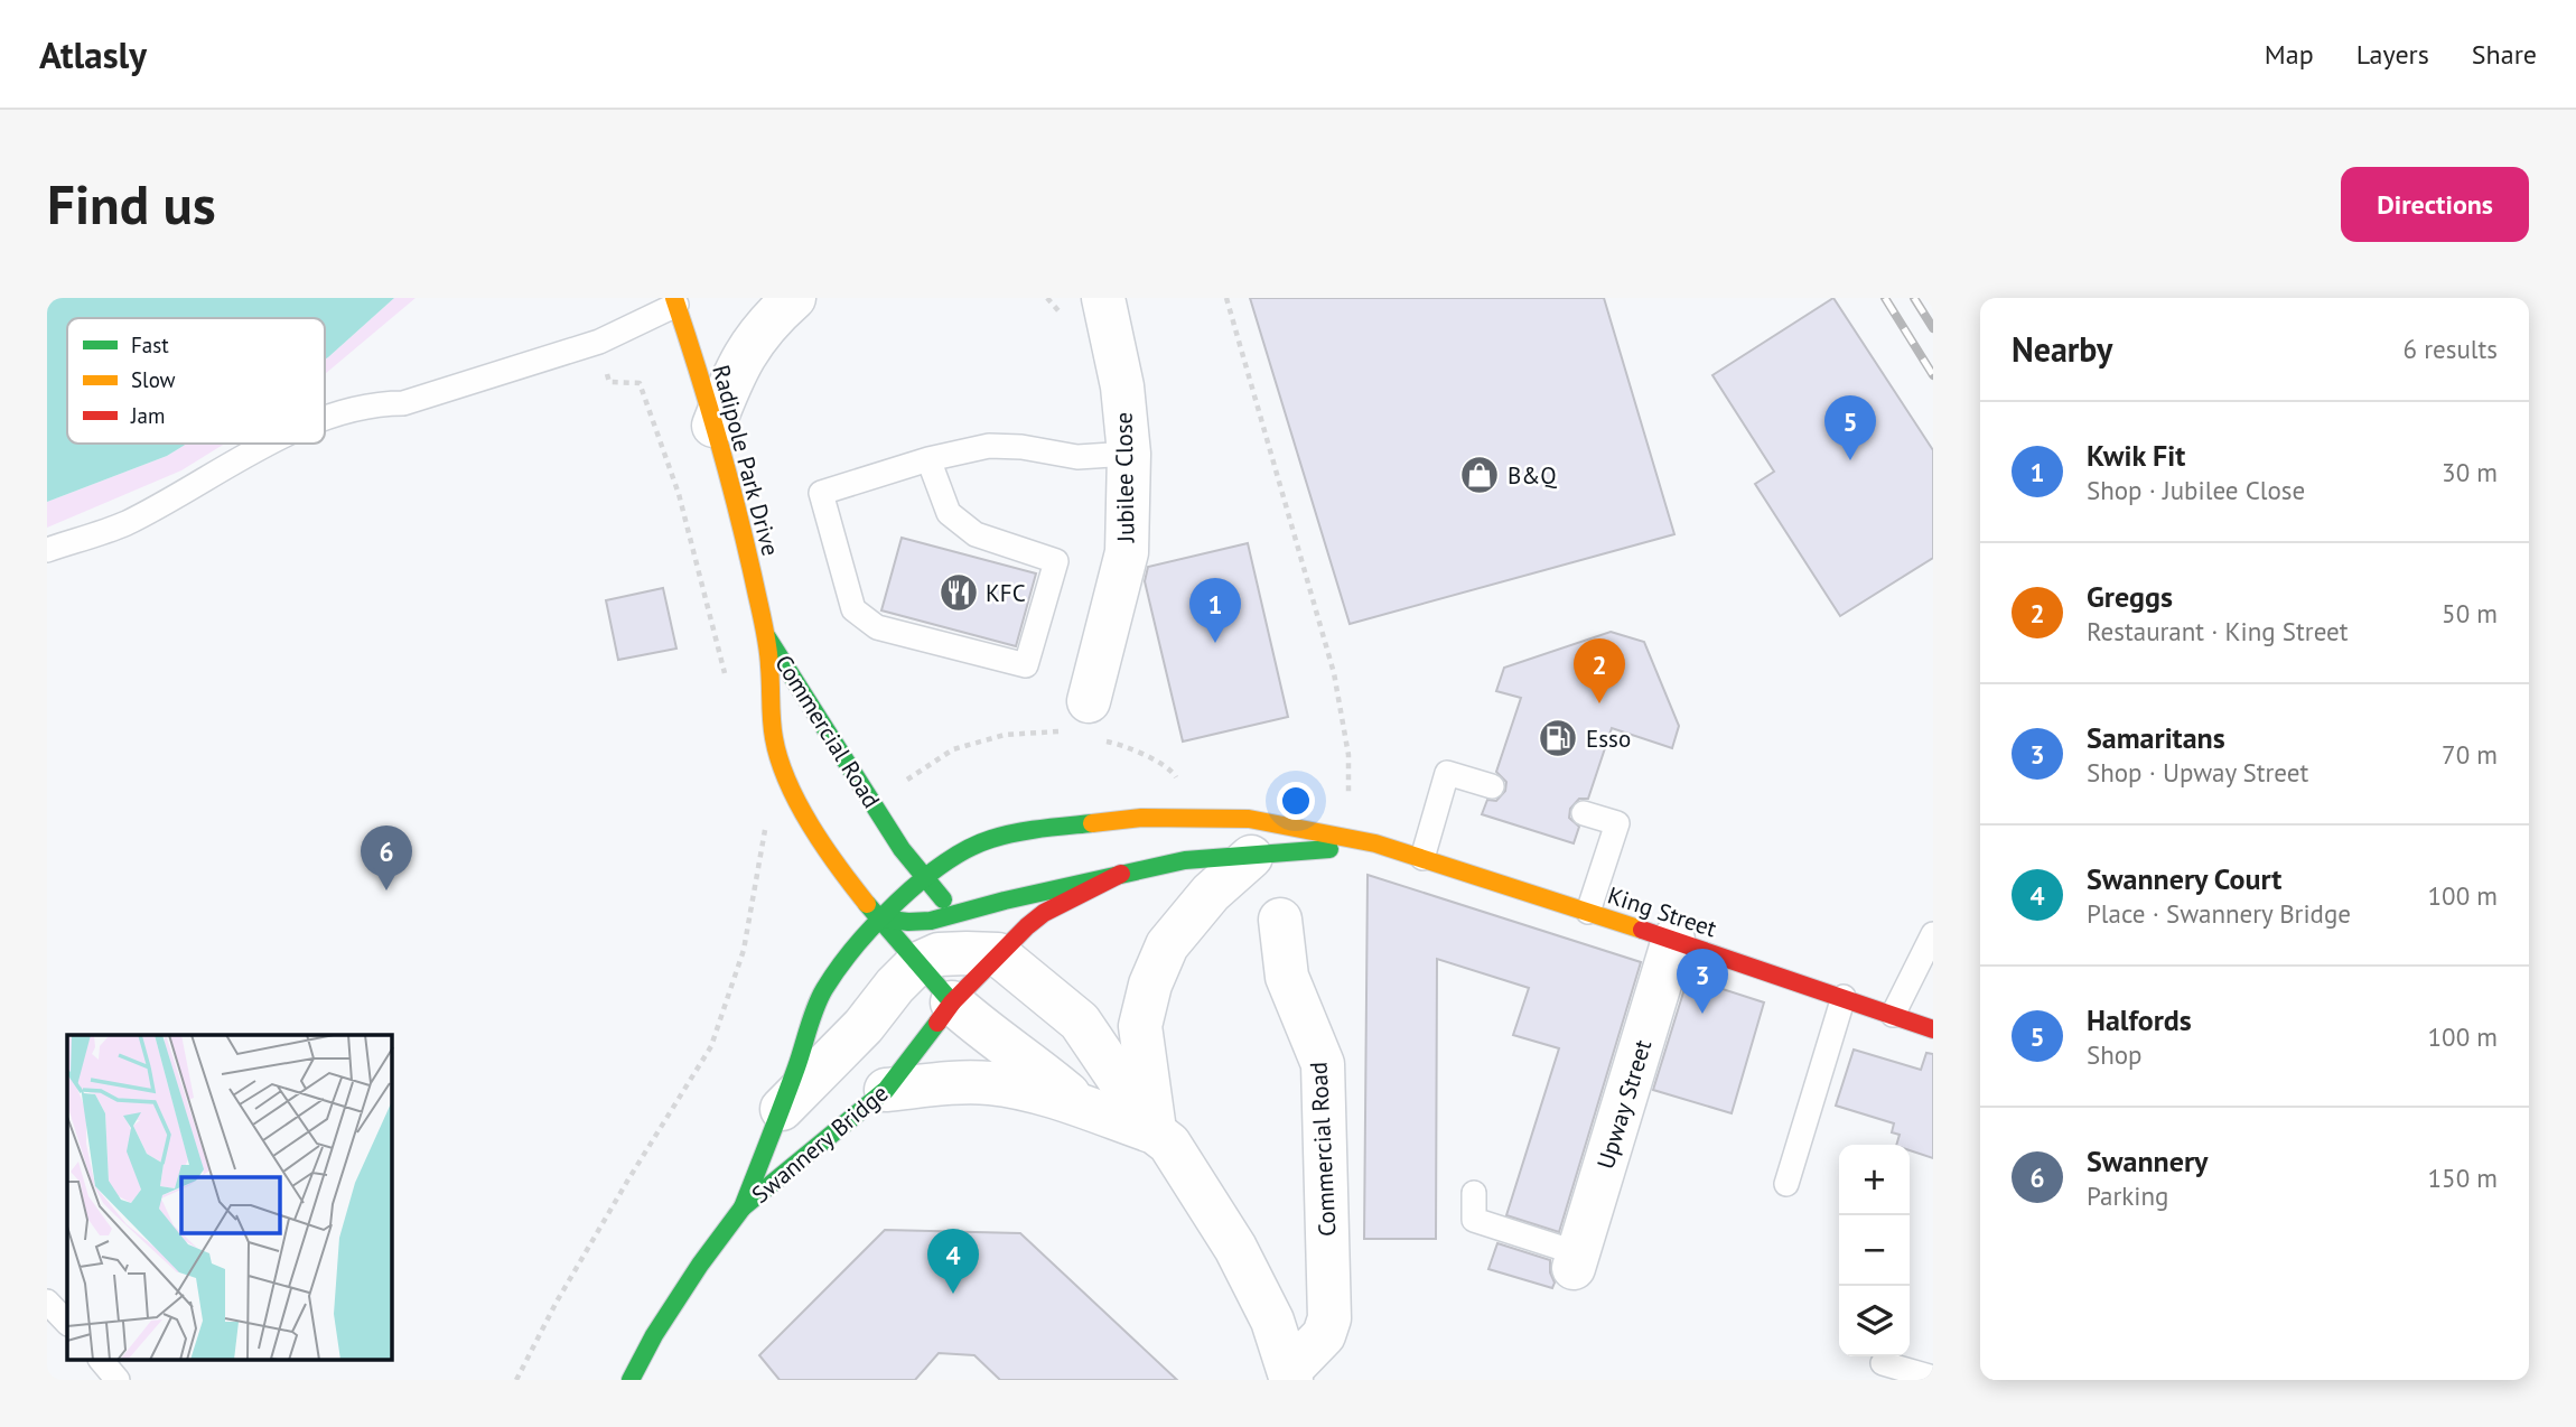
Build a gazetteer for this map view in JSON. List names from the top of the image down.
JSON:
{
  "streets": {
    "main road": [
      "Radipole Park Drive",
      "Commercial Road",
      "King Street",
      "Swannery Bridge"
    ],
    "street": ["Jubilee Close", "Upway Street"]
  },
  "crossings": [
    ["Radipole Park Drive", "Commercial Road"],
    ["Commercial Road", "King Street"],
    ["Commercial Road", "Swannery Bridge"],
    ["King Street", "Upway Street"],
    ["King Street", "Swannery Bridge"]
  ],
  "places": {
    "shop": ["B&Q"],
    "restaurant": ["KFC"],
    "fuel station": ["Esso"]
  },
  "legend": ["Fast", "Slow", "Jam"],
  "page": {
    "header": "Atlasly",
    "nav": ["Map", "Layers", "Share"],
    "buttons": "Directions",
    "title": "Find us",
    "heading": ["Nearby", "6 results"],
    "pins": [
      "5",
      "1",
      "2",
      "6",
      "3",
      "4"
    ],
    "list": [
      {
        "mark": "1",
        "name": "Kwik Fit",
        "note": "Shop · Jubilee Close",
        "value": "30 m"
      },
      {
        "mark": "2",
        "name": "Greggs",
        "note": "Restaurant · King Street",
        "value": "50 m"
      },
      {
        "mark": "3",
        "name": "Samaritans",
        "note": "Shop · Upway Street",
        "value": "70 m"
      },
      {
        "mark": "4",
        "name": "Swannery Court",
        "note": "Place · Swannery Bridge",
        "value": "100 m"
      },
      {
        "mark": "5",
        "name": "Halfords",
        "note": "Shop",
        "value": "100 m"
      },
      {
        "mark": "6",
        "name": "Swannery",
        "note": "Parking",
        "value": "150 m"
      }
    ],
    "map_buttons": ["+", "−"]
  }
}
